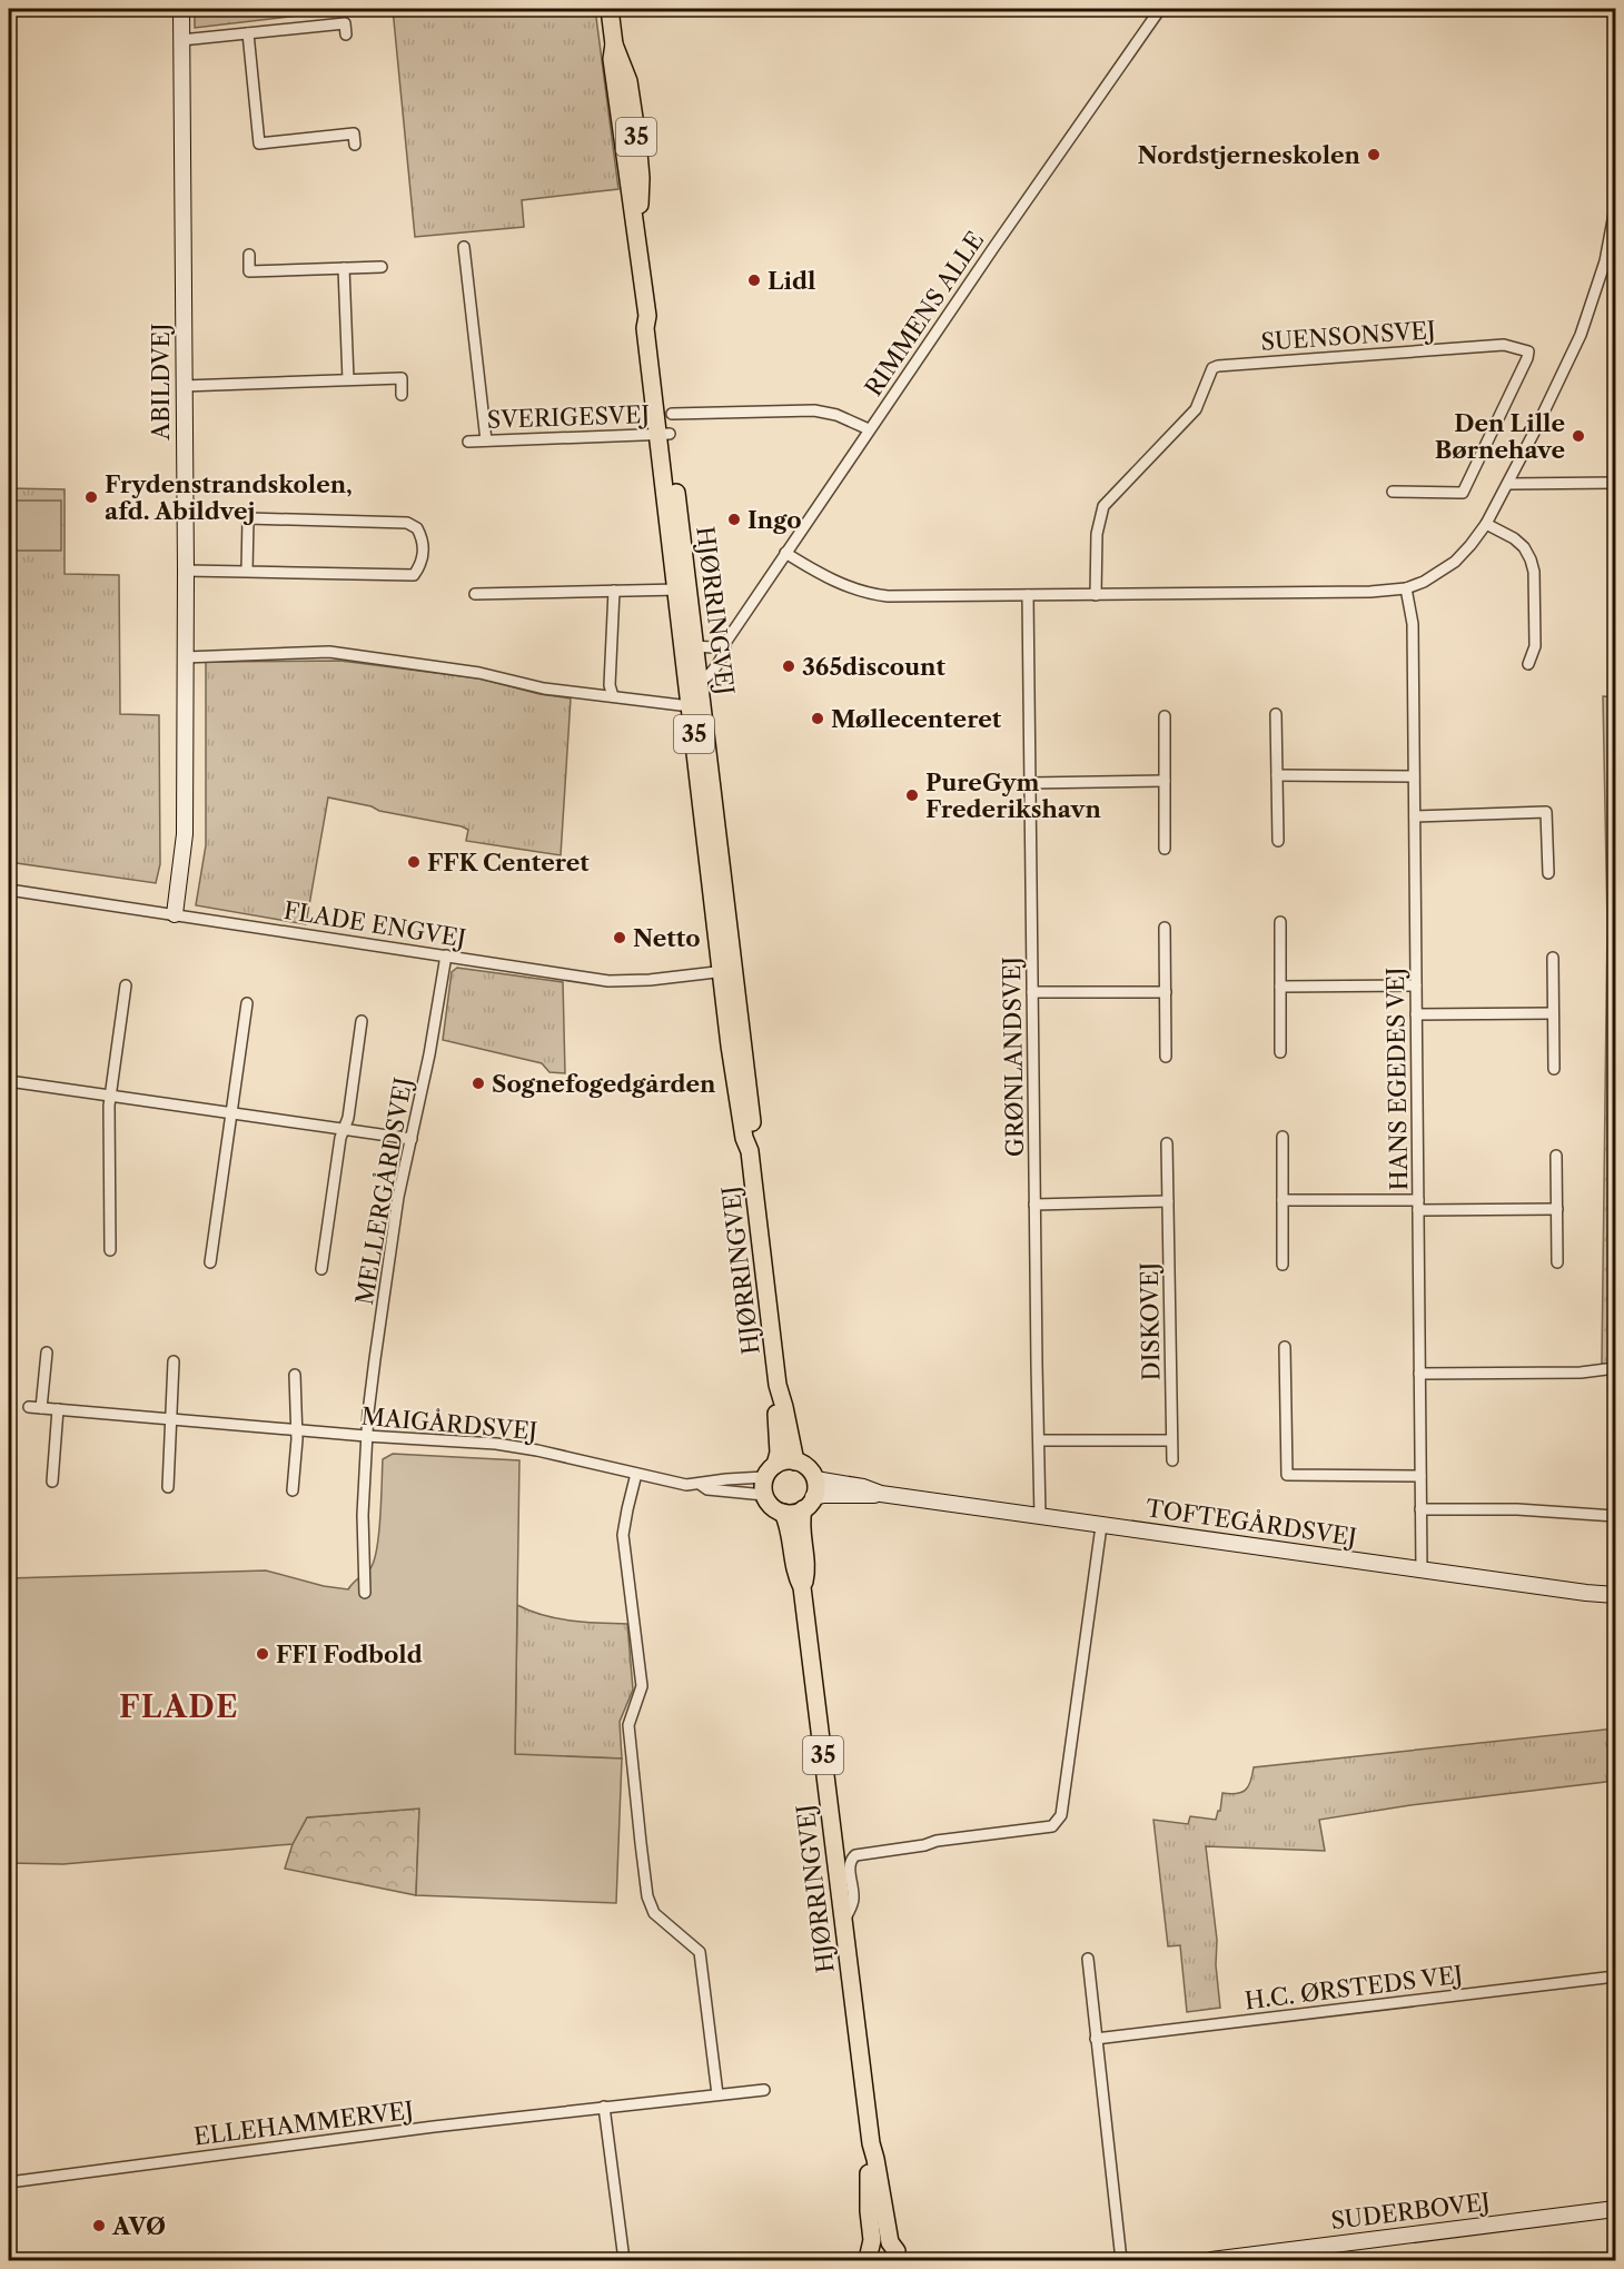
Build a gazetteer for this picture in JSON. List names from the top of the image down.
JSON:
{
  "streets": {
    "main road": ["35", "HJØRRINGVEJ"],
    "street": [
      "RIMMENS ALLE",
      "SUENSONSVEJ",
      "ABILDVEJ",
      "SVERIGESVEJ",
      "FLADE ENGVEJ",
      "GRØNLANDSVEJ",
      "HANS EGEDES VEJ",
      "MELLERGÅRDSVEJ",
      "DISKOVEJ",
      "MAIGÅRDSVEJ",
      "TOFTEGÅRDSVEJ",
      "H.C. ØRSTEDS VEJ",
      "ELLEHAMMERVEJ",
      "SUDERBOVEJ"
    ]
  },
  "crossings": [
    ["35", "HJØRRINGVEJ"],
    ["35", "MAIGÅRDSVEJ"],
    ["35", "TOFTEGÅRDSVEJ"],
    ["RIMMENS ALLE", "HJØRRINGVEJ"],
    ["ABILDVEJ", "FLADE ENGVEJ"],
    ["SVERIGESVEJ", "HJØRRINGVEJ"],
    ["HJØRRINGVEJ", "FLADE ENGVEJ"],
    ["HJØRRINGVEJ", "MAIGÅRDSVEJ"],
    ["HJØRRINGVEJ", "TOFTEGÅRDSVEJ"],
    ["FLADE ENGVEJ", "MELLERGÅRDSVEJ"],
    ["GRØNLANDSVEJ", "TOFTEGÅRDSVEJ"],
    ["HANS EGEDES VEJ", "TOFTEGÅRDSVEJ"],
    ["MELLERGÅRDSVEJ", "MAIGÅRDSVEJ"],
    ["MAIGÅRDSVEJ", "TOFTEGÅRDSVEJ"]
  ],
  "districts": ["FLADE"],
  "places": [
    "Nordstjerneskolen",
    "Lidl",
    "Den Lille Børnehave",
    "Frydenstrandskolen, afd. Abildvej",
    "Ingo",
    "365discount",
    "Møllecenteret",
    "PureGym Frederikshavn",
    "FFK Centeret",
    "Netto",
    "Sognefogedgården",
    "FFI Fodbold",
    "AVØ"
  ]
}
